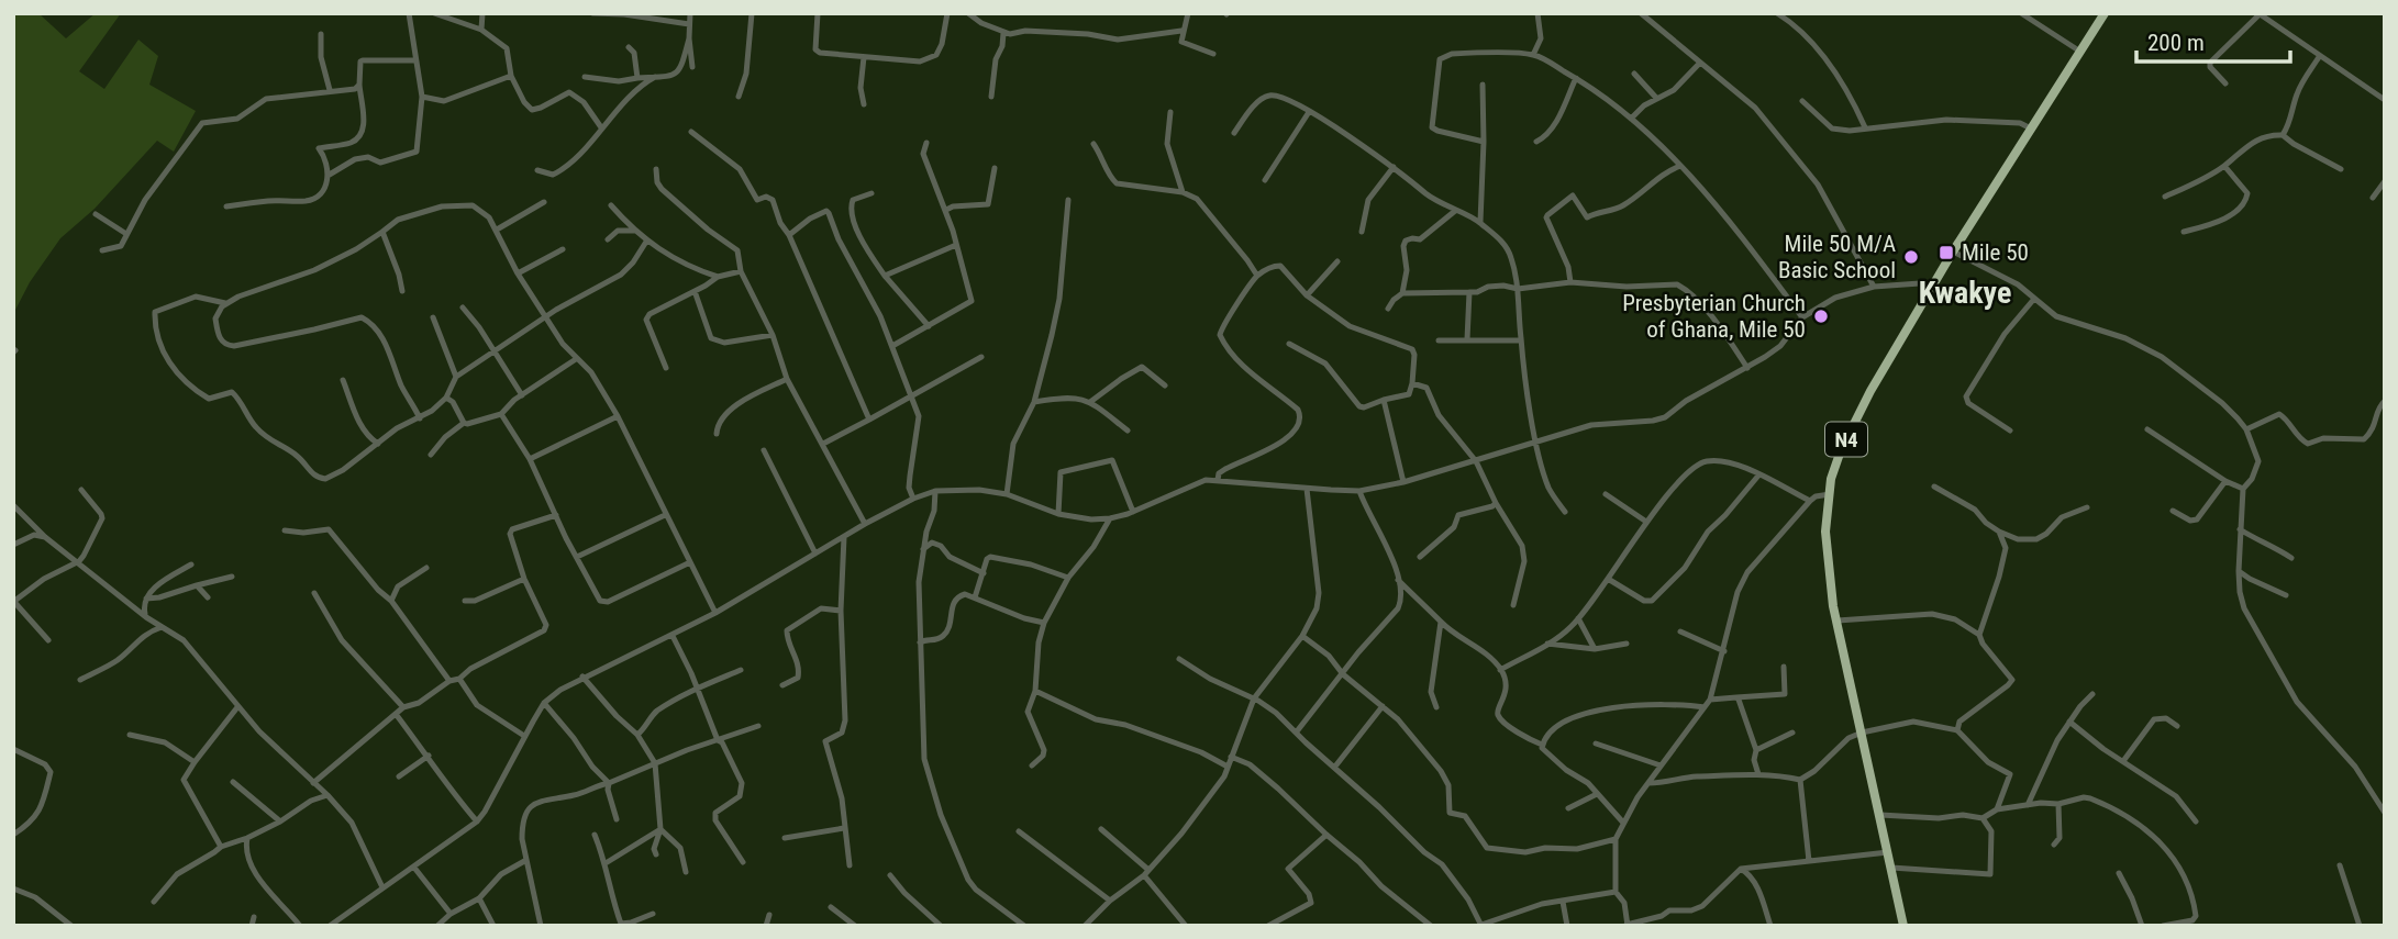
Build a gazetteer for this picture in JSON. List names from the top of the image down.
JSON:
{
  "streets": {
    "highway": ["N4"]
  },
  "districts": ["Kwakye"],
  "places": {
    "transit": ["Mile 50"],
    "other": ["Mile 50 M/A Basic School", "Presbyterian Church of Ghana, Mile 50"]
  },
  "scale_bar": "200 m"
}
